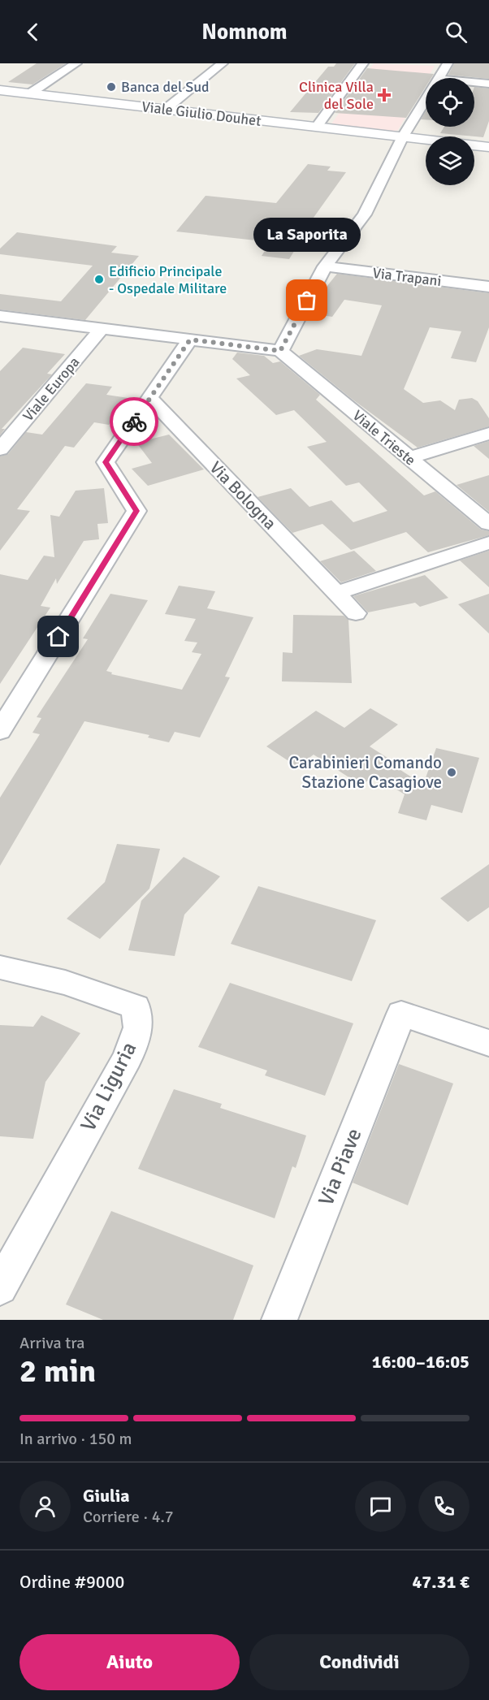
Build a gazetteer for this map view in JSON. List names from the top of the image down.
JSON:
{
  "streets": {
    "main road": ["Viale Giulio Douhet"],
    "street": [
      "Via Trapani",
      "Viale Europa",
      "Viale Trieste",
      "Via Bologna",
      "Via Liguria",
      "Via Piave"
    ]
  },
  "places": {
    "other": [
      "Banca del Sud",
      "Edificio Principale - Ospedale Militare",
      "La Saporita",
      "Carabinieri Comando Stazione Casagiove"
    ],
    "health": ["Clinica Villa del Sole"]
  },
  "page": {
    "header": "Nomnom",
    "bubble": "La Saporita",
    "heading": ["2 min", "Arriva tra", "16:00–16:05"],
    "panel": [
      "Giulia",
      "Corriere · 4.7",
      "Ordine #9000",
      "47.31 €"
    ],
    "bar": "In arrivo · 150 m",
    "buttons": ["Aiuto", "Condividi"]
  }
}
